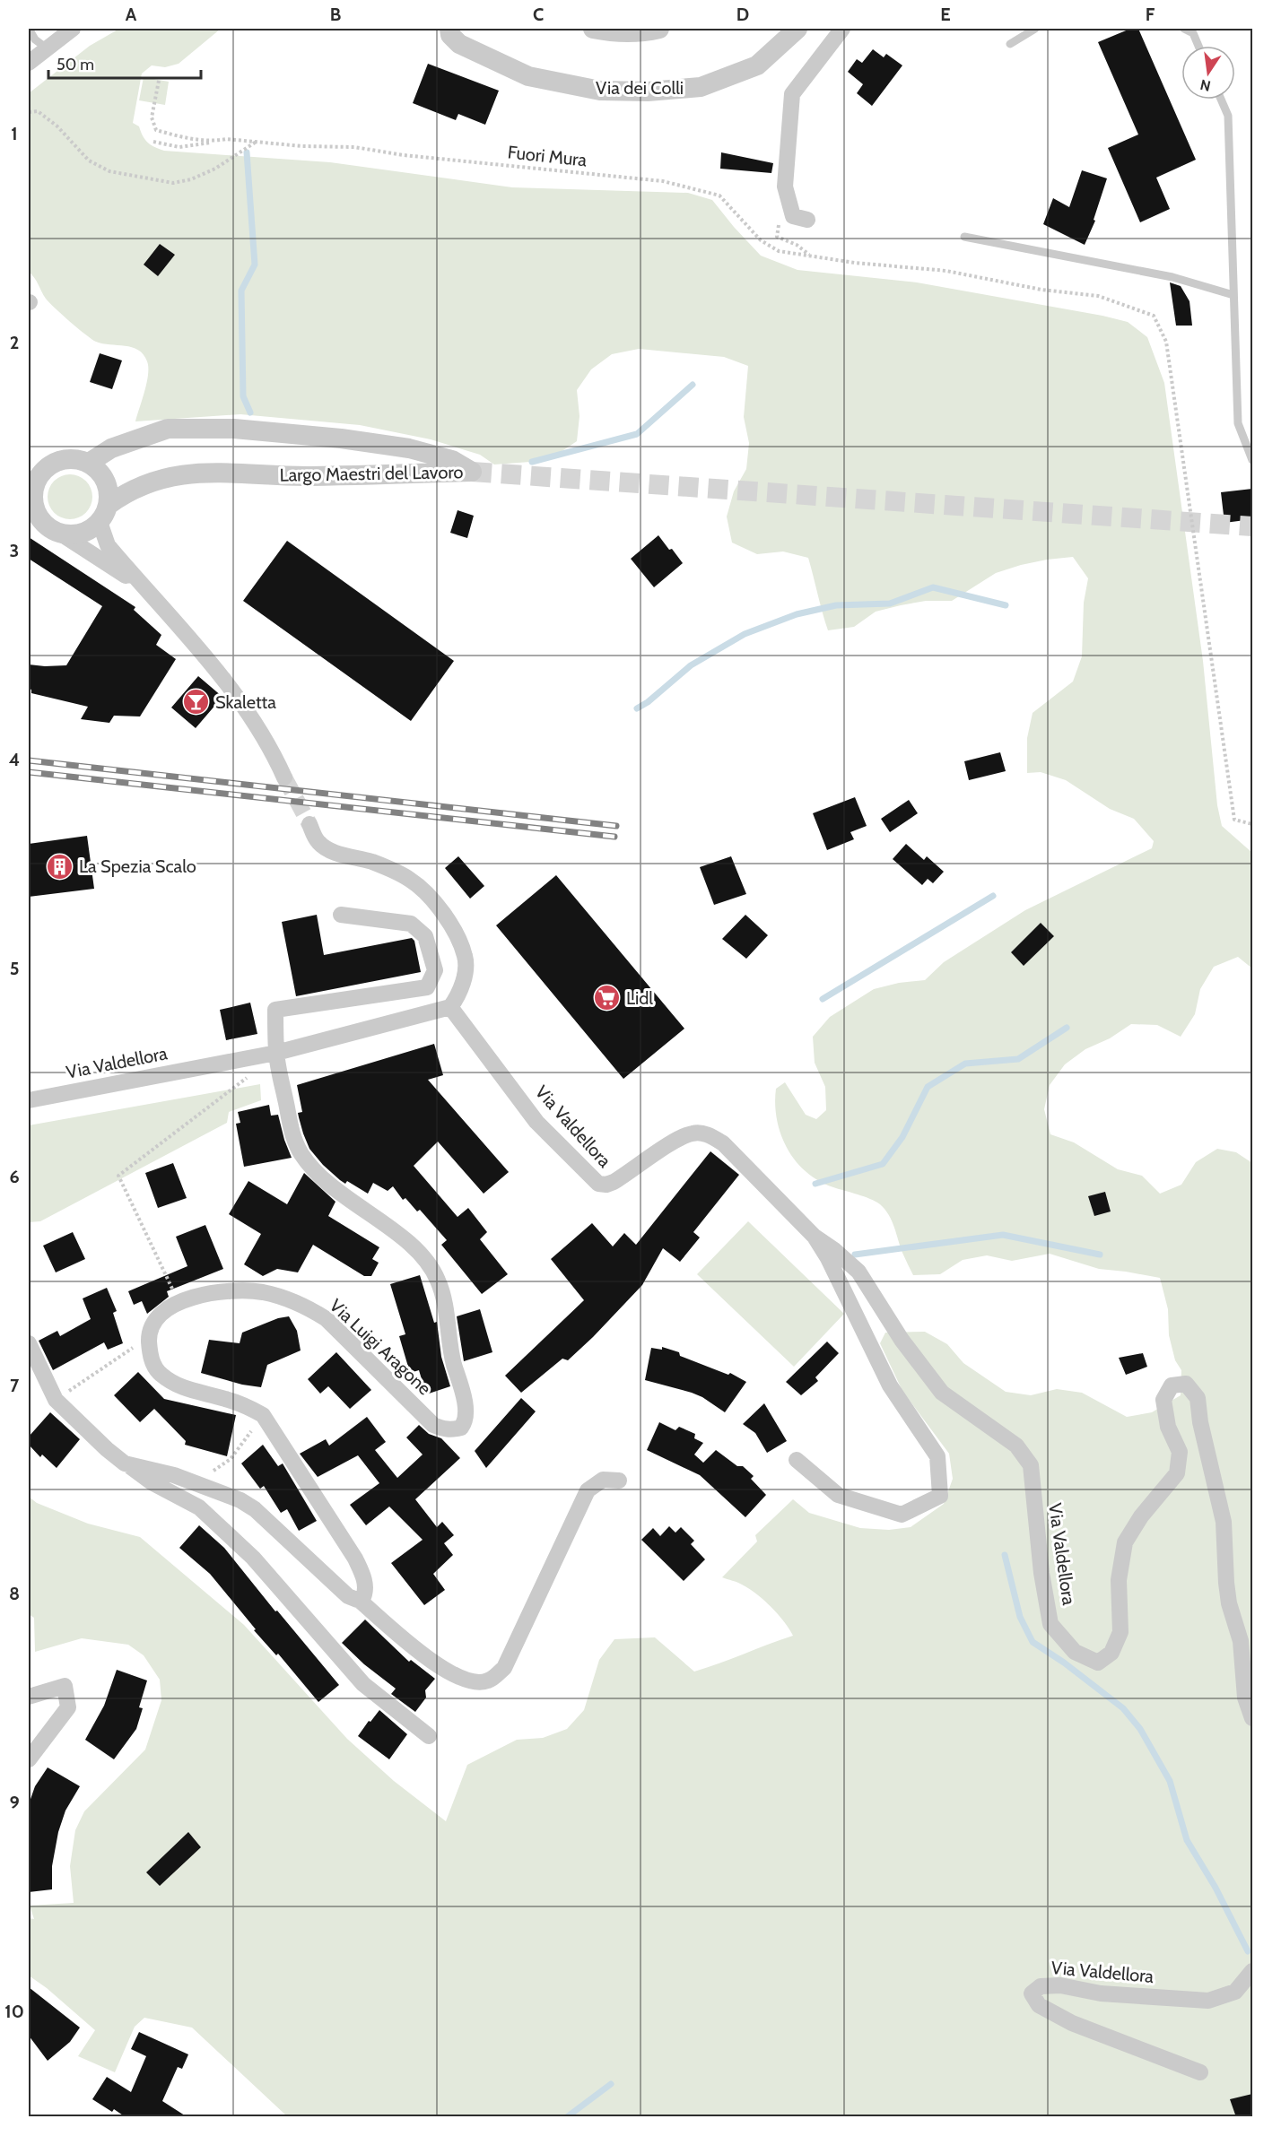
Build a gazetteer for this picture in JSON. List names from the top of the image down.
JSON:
{
  "streets": {
    "street": [
      "Via dei Colli",
      "Largo Maestri del Lavoro",
      "Via Valdellora",
      "Via Luigi Aragone"
    ],
    "path": ["Fuori Mura"]
  },
  "crossings": [
    ["Via Valdellora", "Via Luigi Aragone"]
  ],
  "places": {
    "bar": ["Skaletta"],
    "building": ["La Spezia Scalo"],
    "supermarket": ["Lidl"]
  },
  "scale_bar": "50 m",
  "north": "bottom",
  "grid": {
    "columns": [
      "A",
      "B",
      "C",
      "D",
      "E",
      "F"
    ],
    "rows": [
      "1",
      "2",
      "3",
      "4",
      "5",
      "6",
      "7",
      "8",
      "9",
      "10"
    ]
  }
}
